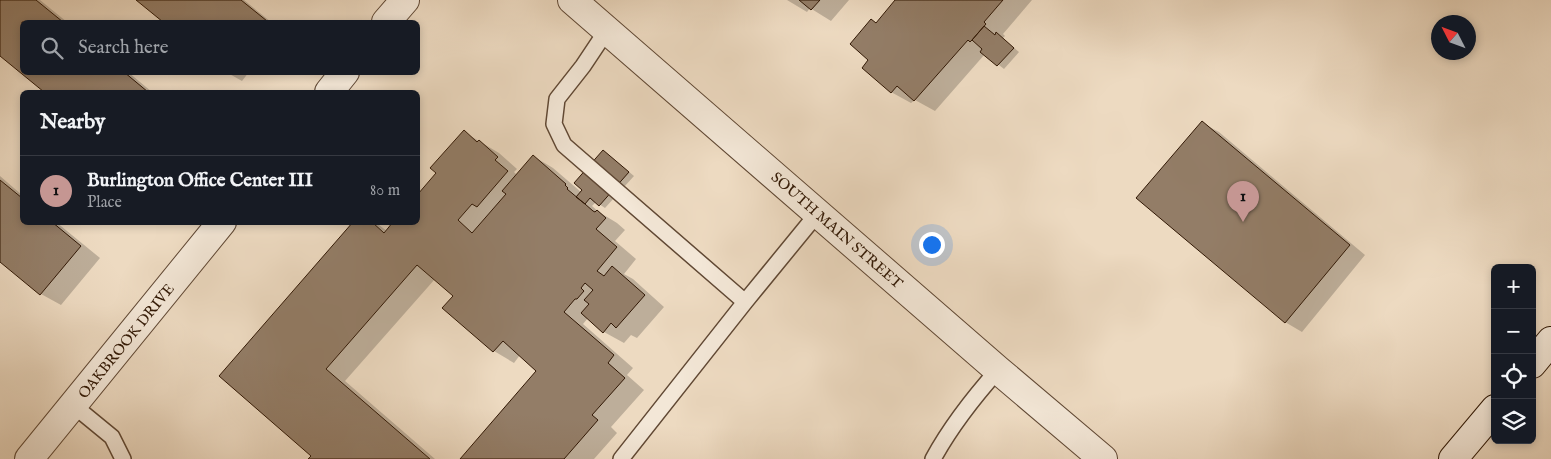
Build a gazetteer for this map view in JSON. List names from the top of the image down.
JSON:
{
  "streets": {
    "street": ["SOUTH MAIN STREET", "OAKBROOK DRIVE"]
  },
  "north": "top left",
  "page": {
    "search": "Search here",
    "heading": "Nearby",
    "list": [
      {
        "mark": "1",
        "name": "Burlington Office Center III",
        "note": "Place",
        "value": "80 m"
      }
    ],
    "pins": "1",
    "map_buttons": ["+", "−"]
  }
}
